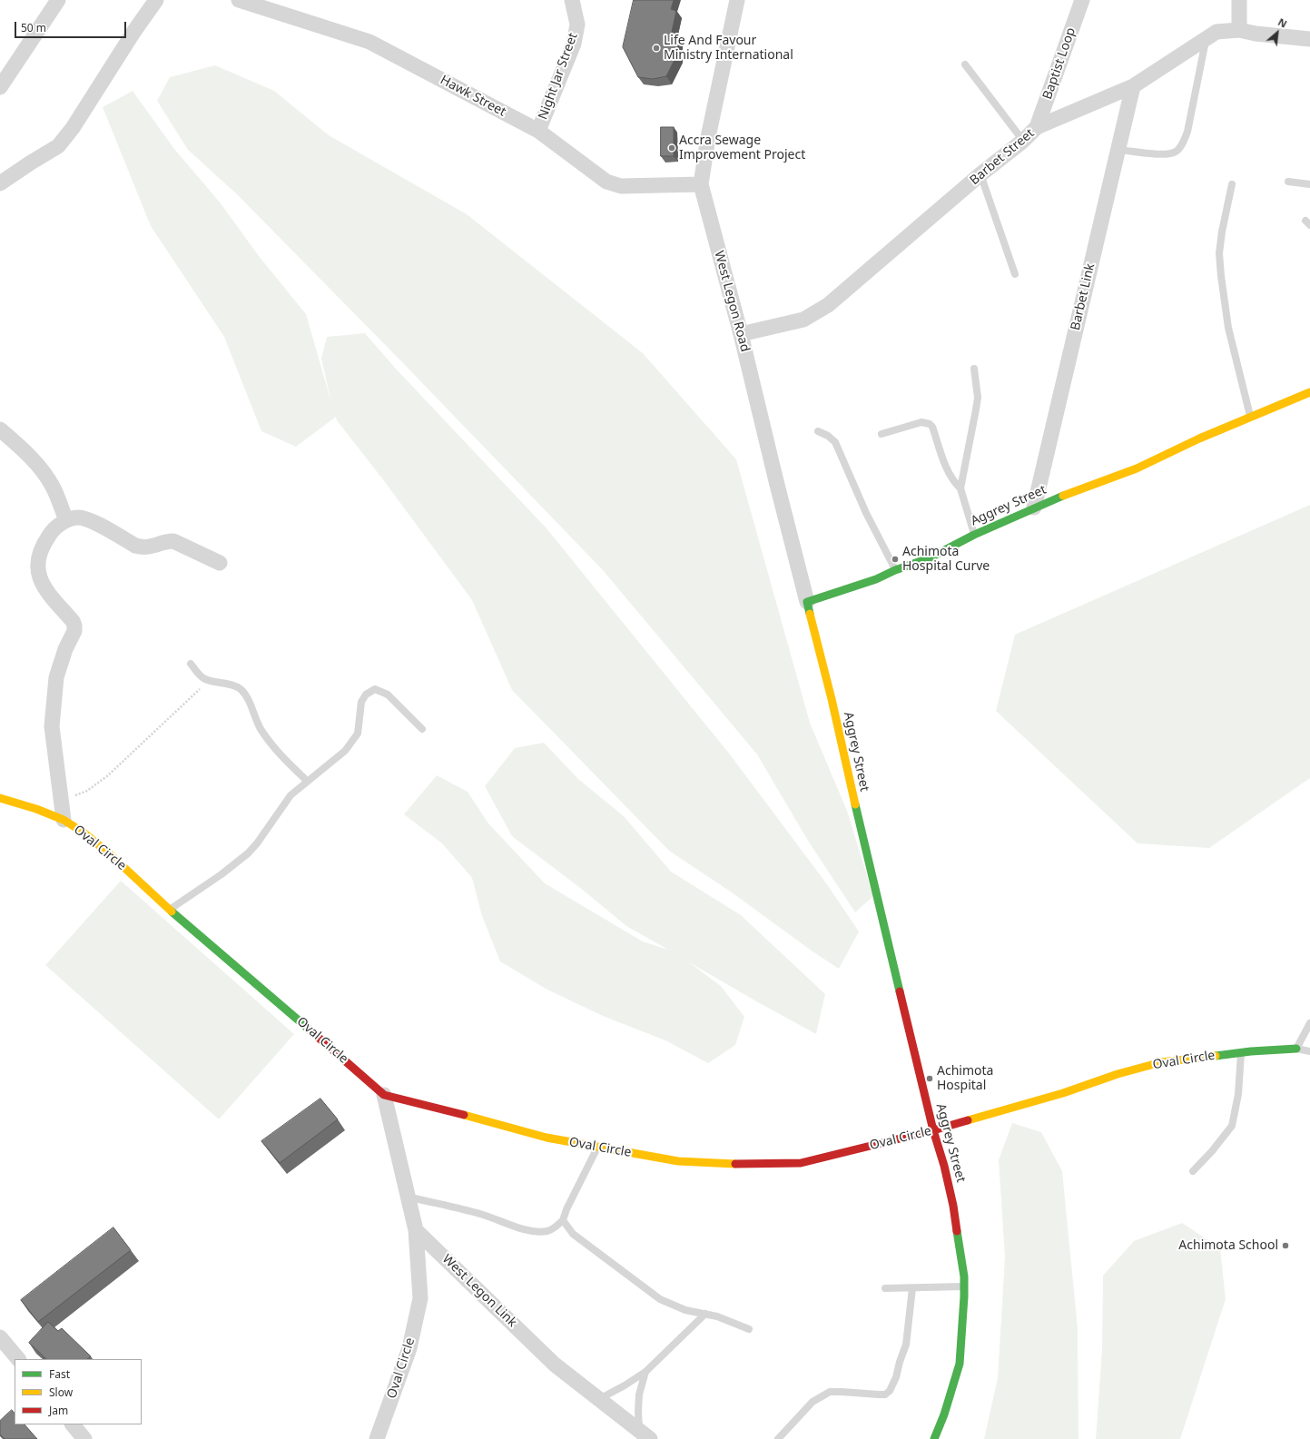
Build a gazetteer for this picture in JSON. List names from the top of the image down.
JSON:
{
  "streets": {
    "street": [
      "Baptist Loop",
      "Night Jar Street",
      "Hawk Street",
      "Barbet Street",
      "Barbet Link",
      "West Legon Road",
      "Aggrey Street",
      "Oval Circle",
      "West Legon Link"
    ]
  },
  "crossings": [
    ["Baptist Loop", "Barbet Street"],
    ["Night Jar Street", "Hawk Street"],
    ["Hawk Street", "West Legon Road"],
    ["Barbet Street", "Barbet Link"],
    ["Barbet Street", "West Legon Road"],
    ["Barbet Link", "Aggrey Street"],
    ["West Legon Road", "Aggrey Street"],
    ["Aggrey Street", "Oval Circle"],
    ["Oval Circle", "West Legon Link"]
  ],
  "places": [
    "Life And Favour Ministry International",
    "Accra Sewage Improvement Project",
    "Achimota Hospital Curve",
    "Achimota Hospital",
    "Achimota School"
  ],
  "legend": ["Fast", "Slow", "Jam"],
  "scale_bar": "50 m",
  "north": "top right"
}
